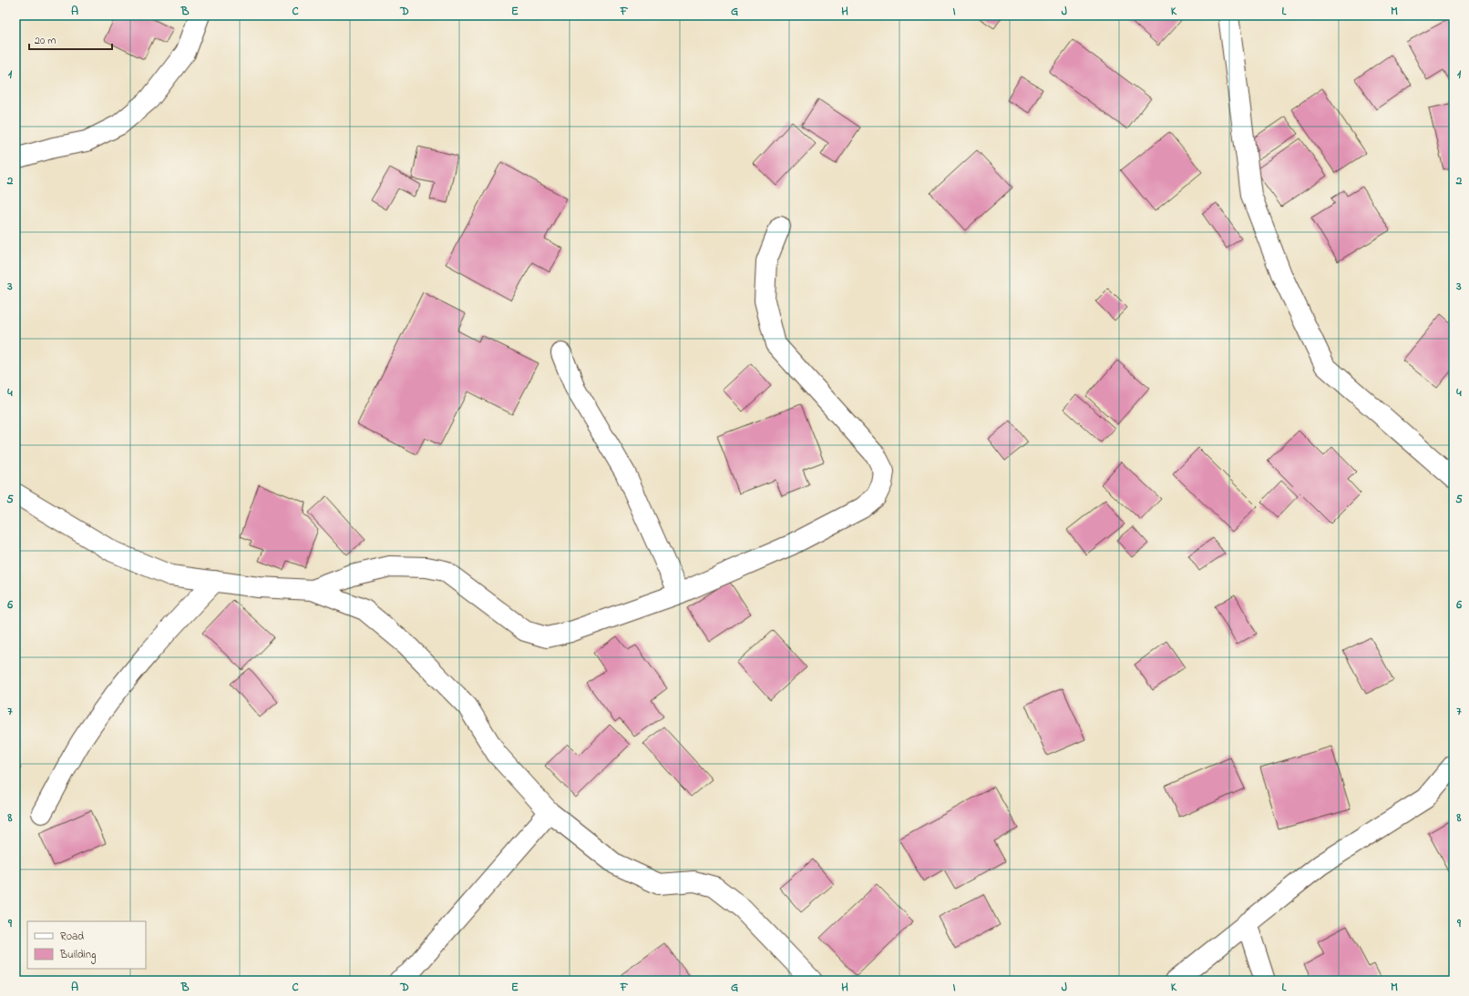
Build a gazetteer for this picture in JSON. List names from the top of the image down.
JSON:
{
  "legend": ["Road", "Building"],
  "scale_bar": "20 m",
  "grid": {
    "columns": [
      "A",
      "B",
      "C",
      "D",
      "E",
      "F",
      "G",
      "H",
      "I",
      "J",
      "K",
      "L",
      "M"
    ],
    "rows": [
      "1",
      "2",
      "3",
      "4",
      "5",
      "6",
      "7",
      "8",
      "9"
    ]
  }
}
